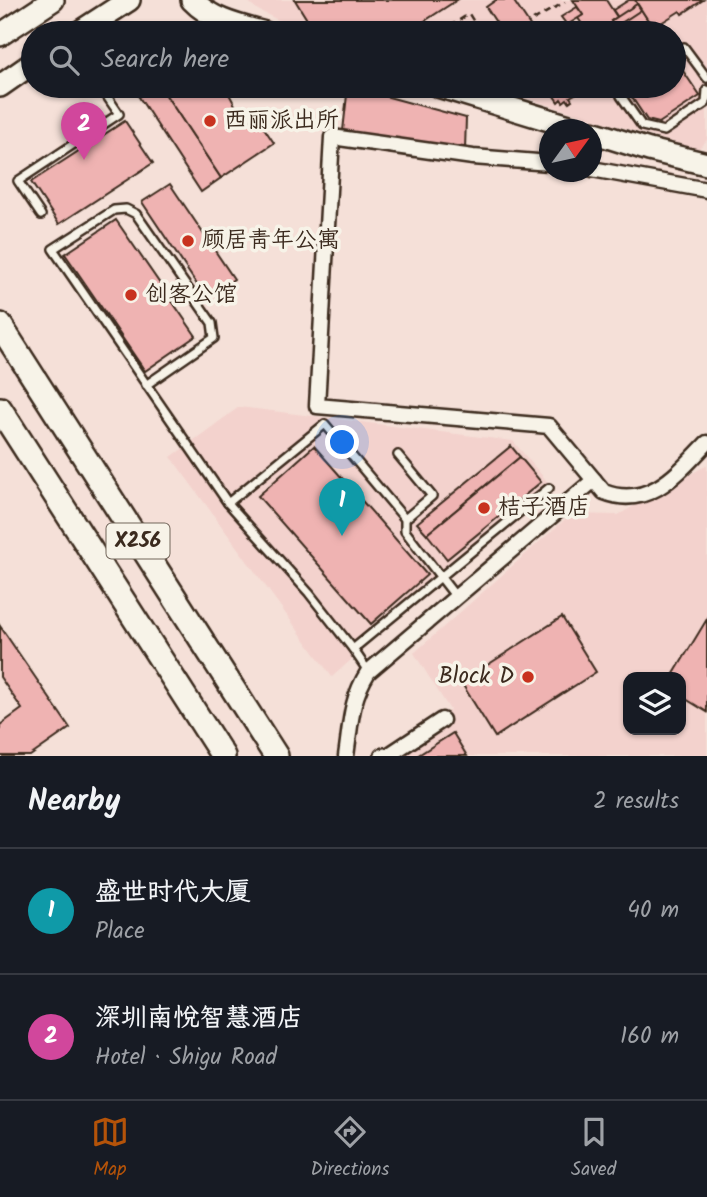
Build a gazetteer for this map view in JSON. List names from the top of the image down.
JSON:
{
  "streets": {
    "main road": ["X256"]
  },
  "places": [
    "西丽派出所",
    "顾居青年公寓",
    "创客公馆",
    "桔子酒店",
    "Block D"
  ],
  "north": "top right",
  "page": {
    "search": "Search here",
    "pins": ["2", "1"],
    "heading": ["Nearby", "2 results"],
    "list": [
      {
        "mark": "1",
        "name": "盛世时代大厦",
        "note": "Place",
        "value": "40 m"
      },
      {
        "mark": "2",
        "name": "深圳南悦智慧酒店",
        "note": "Hotel · Shigu Road",
        "value": "160 m"
      }
    ],
    "nav": ["Map", "Directions", "Saved"]
  }
}
